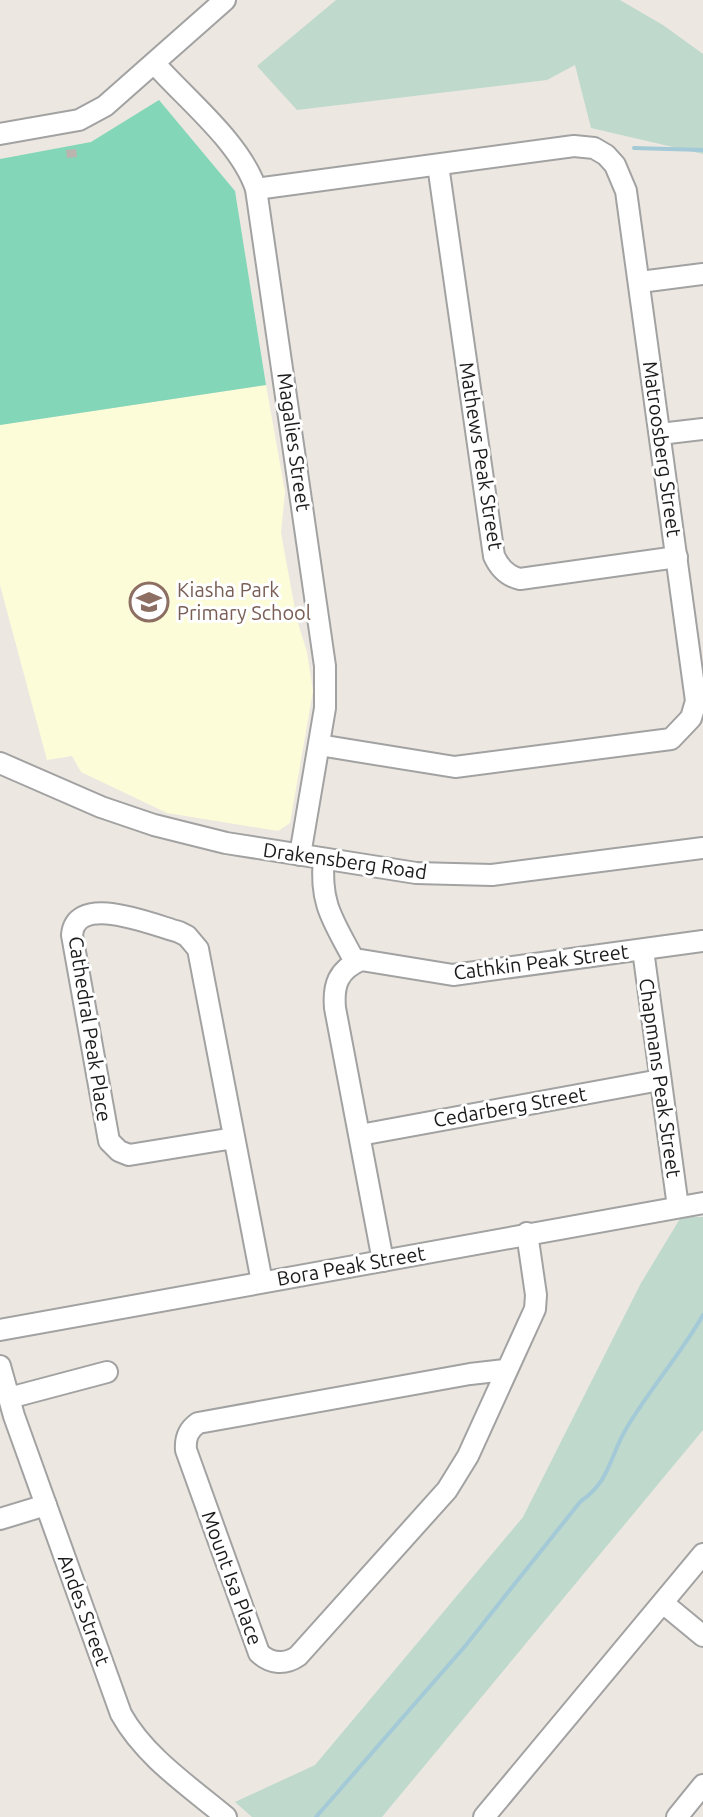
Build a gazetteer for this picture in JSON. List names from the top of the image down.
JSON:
{
  "streets": {
    "street": [
      "Magalies Street",
      "Matroosberg Street",
      "Mathews Peak Street",
      "Drakensberg Road",
      "Cathkin Peak Street",
      "Cathedral Peak Place",
      "Chapmans Peak Street",
      "Cedarberg Street",
      "Bora Peak Street",
      "Mount Isa Place",
      "Andes Street"
    ]
  },
  "crossings": [
    ["Magalies Street", "Matroosberg Street"],
    ["Magalies Street", "Drakensberg Road"],
    ["Matroosberg Street", "Mathews Peak Street"],
    ["Cathkin Peak Street", "Chapmans Peak Street"],
    ["Cathedral Peak Place", "Bora Peak Street"],
    ["Chapmans Peak Street", "Cedarberg Street"],
    ["Chapmans Peak Street", "Bora Peak Street"],
    ["Bora Peak Street", "Mount Isa Place"]
  ],
  "places": {
    "school or university": ["Kiasha Park Primary School"]
  }
}
